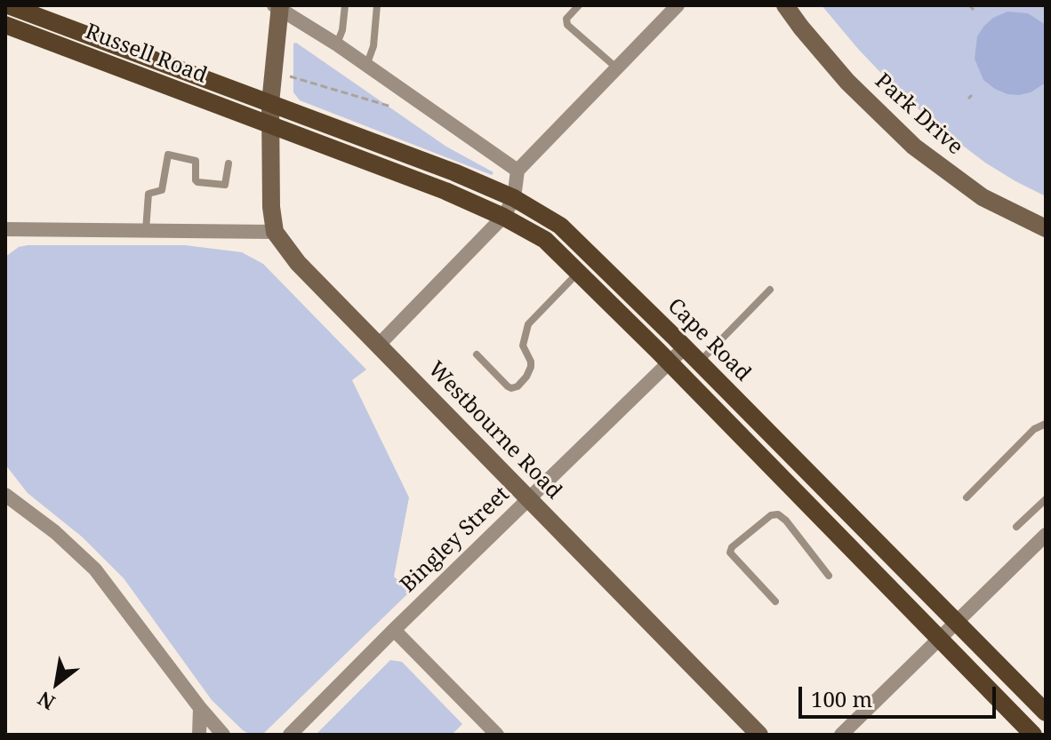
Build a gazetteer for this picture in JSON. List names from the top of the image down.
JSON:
{
  "streets": {
    "main road": ["Russell Road", "Cape Road"],
    "street": ["Park Drive", "Westbourne Road", "Bingley Street"]
  },
  "crossings": [
    ["Russell Road", "Cape Road"],
    ["Cape Road", "Bingley Street"],
    ["Westbourne Road", "Bingley Street"]
  ],
  "scale_bar": "100 m",
  "north": "bottom left"
}
